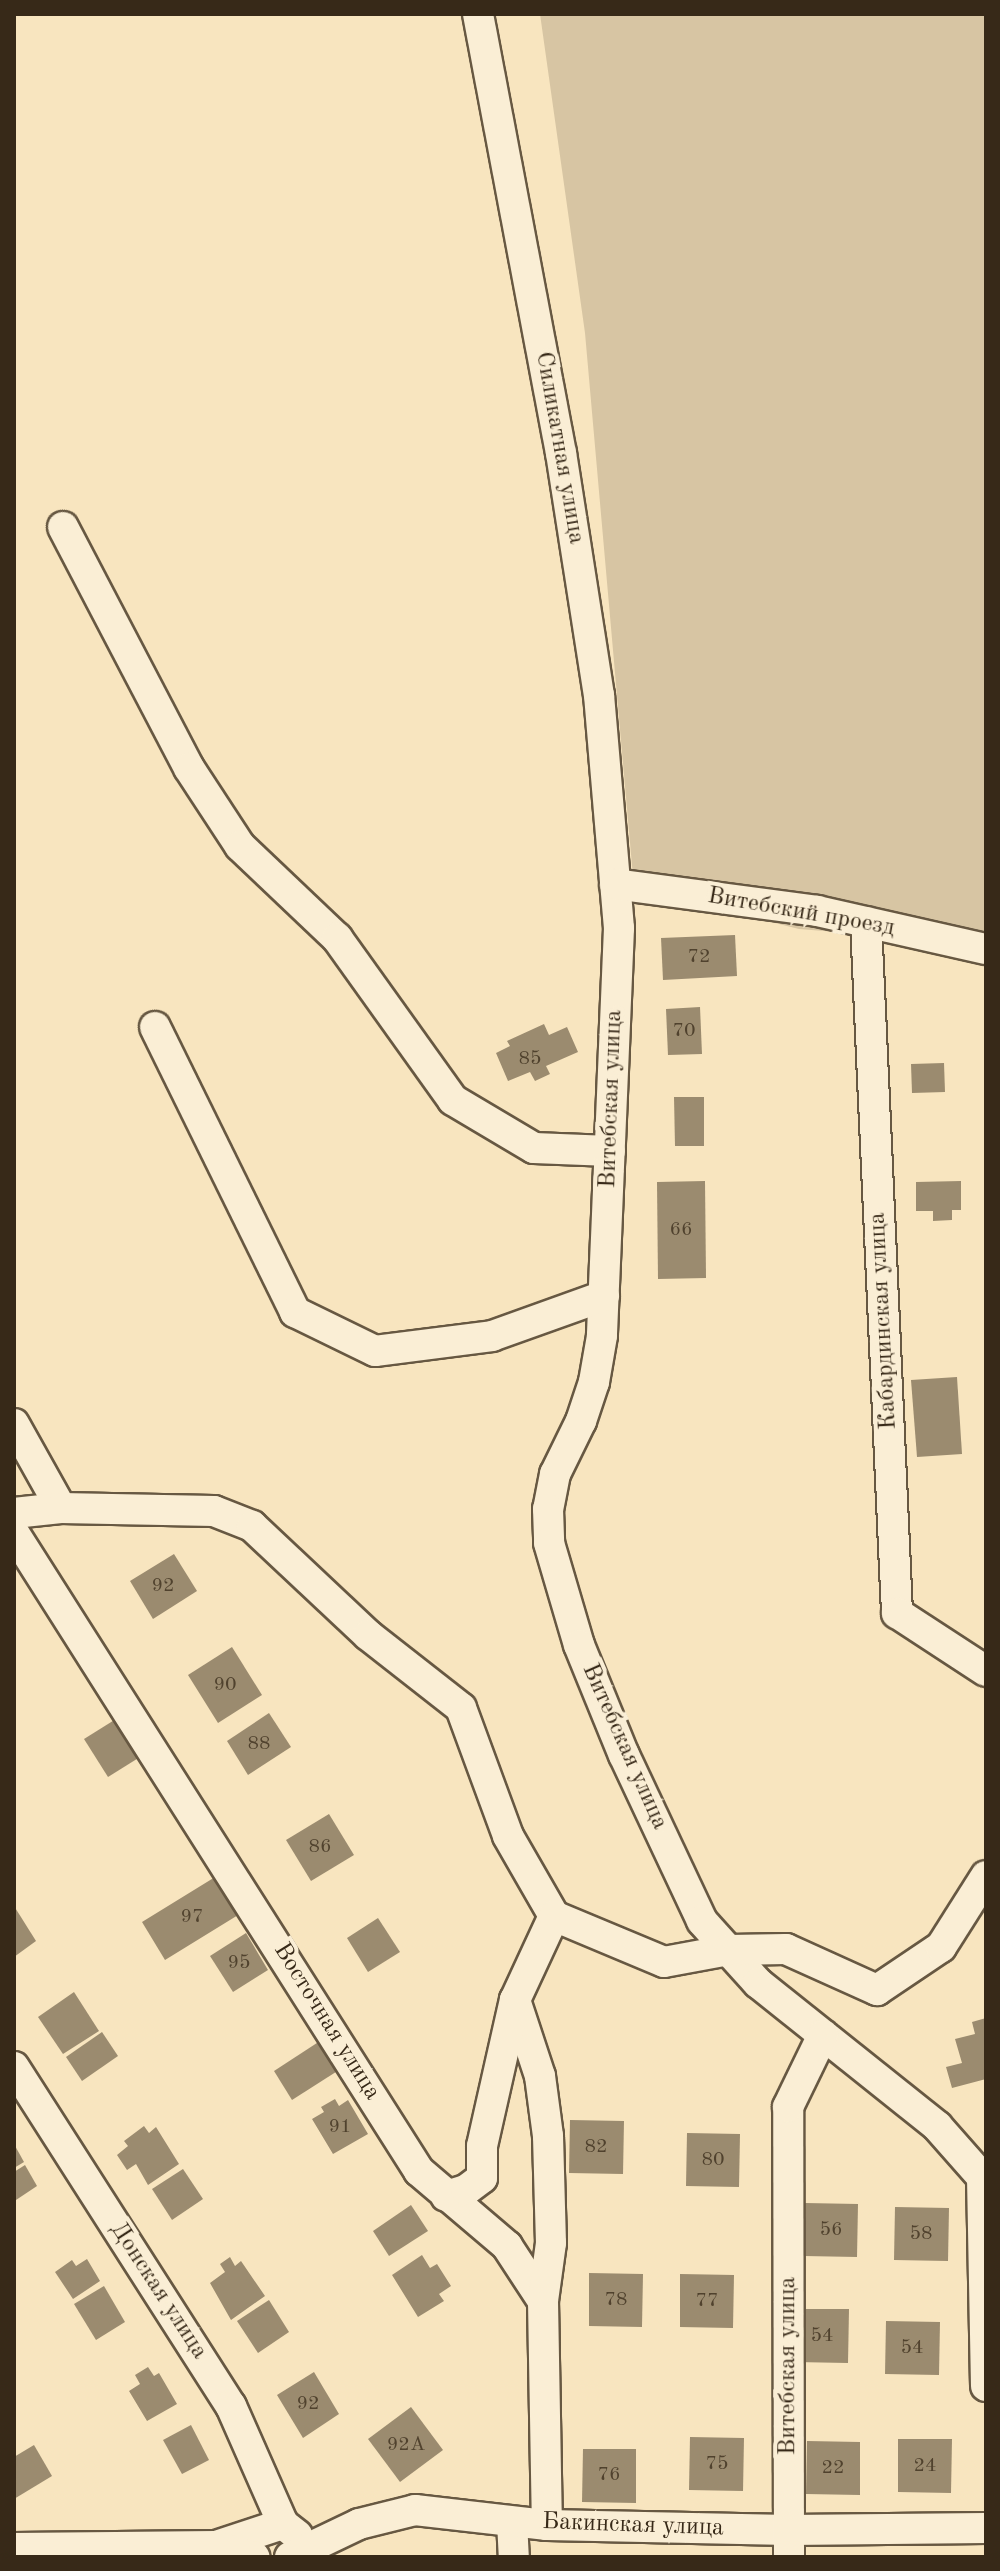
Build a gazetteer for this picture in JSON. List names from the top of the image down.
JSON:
{
  "streets": {
    "street": [
      "Силикатная улица",
      "Витебский проезд",
      "Витебская улица",
      "Кабардинская улица",
      "Восточная улица",
      "Донская улица",
      "Бакинская улица"
    ]
  },
  "crossings": [
    ["Силикатная улица", "Витебский проезд"],
    ["Силикатная улица", "Витебская улица"],
    ["Витебский проезд", "Витебская улица"],
    ["Витебский проезд", "Кабардинская улица"],
    ["Витебская улица", "Бакинская улица"]
  ],
  "house_numbers": [
    "72",
    "70",
    "85",
    "66",
    "92",
    "90",
    "88",
    "86",
    "97",
    "95",
    "91",
    "82",
    "80",
    "56",
    "58",
    "78",
    "77",
    "54",
    "54",
    "92",
    "92А",
    "75",
    "24",
    "22",
    "76"
  ]
}
